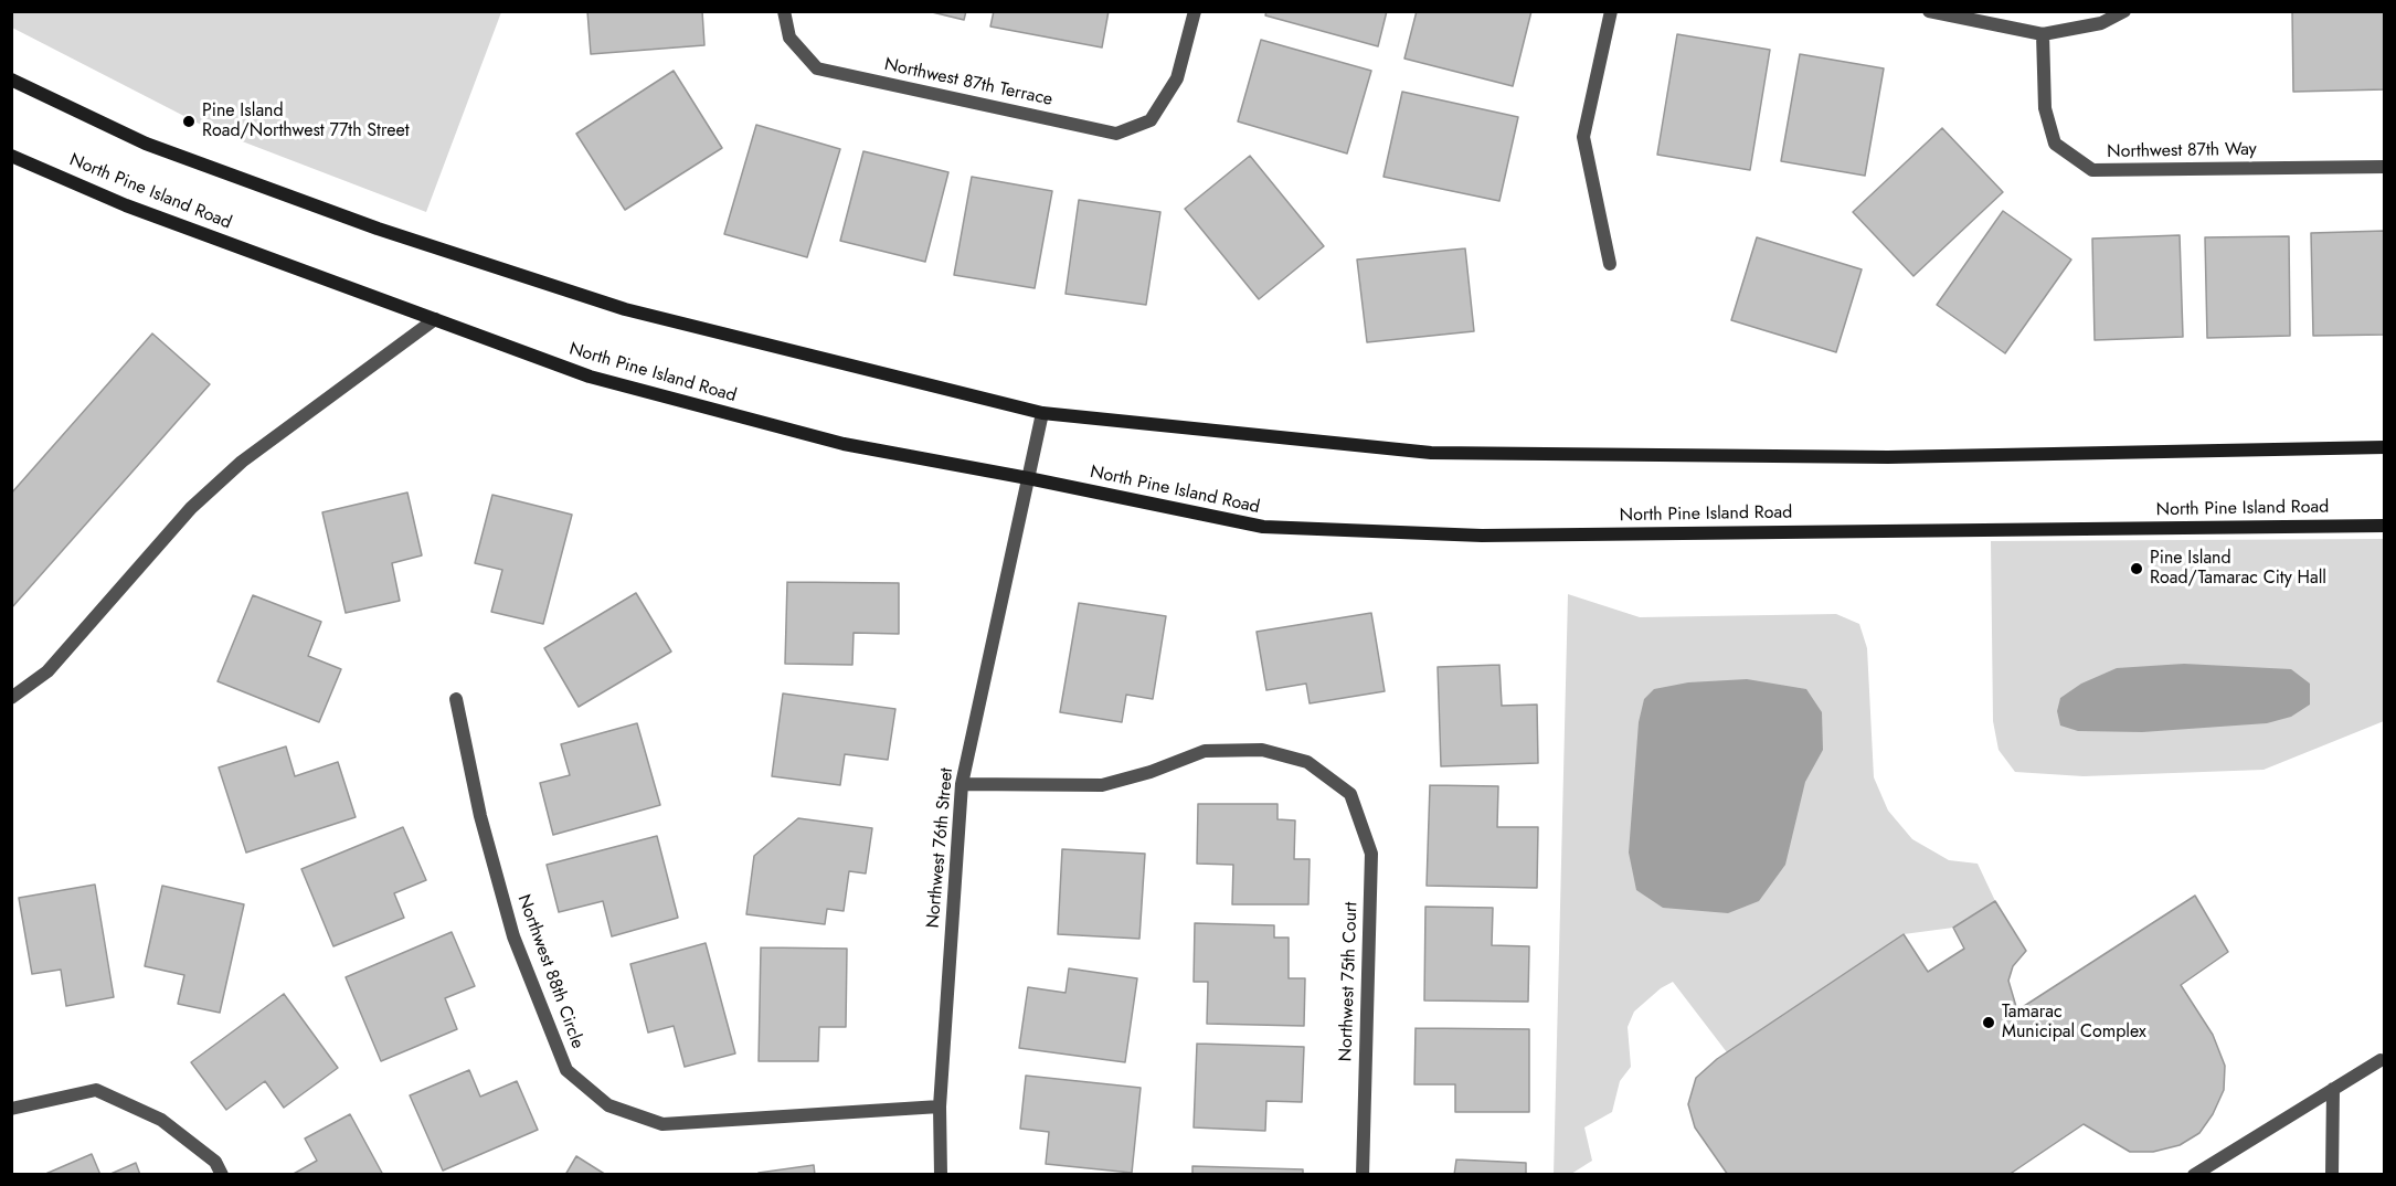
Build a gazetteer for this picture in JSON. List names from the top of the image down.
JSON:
{
  "streets": {
    "main road": ["North Pine Island Road"],
    "street": [
      "Northwest 87th Terrace",
      "Northwest 87th Way",
      "Northwest 76th Street",
      "Northwest 88th Circle",
      "Northwest 75th Court"
    ]
  },
  "crossings": [
    ["North Pine Island Road", "Northwest 76th Street"],
    ["Northwest 76th Street", "Northwest 88th Circle"],
    ["Northwest 76th Street", "Northwest 75th Court"]
  ],
  "places": ["Pine Island Road/Northwest 77th Street", "Pine Island Road/Tamarac City Hall", "Tamarac Municipal Complex"]
}
